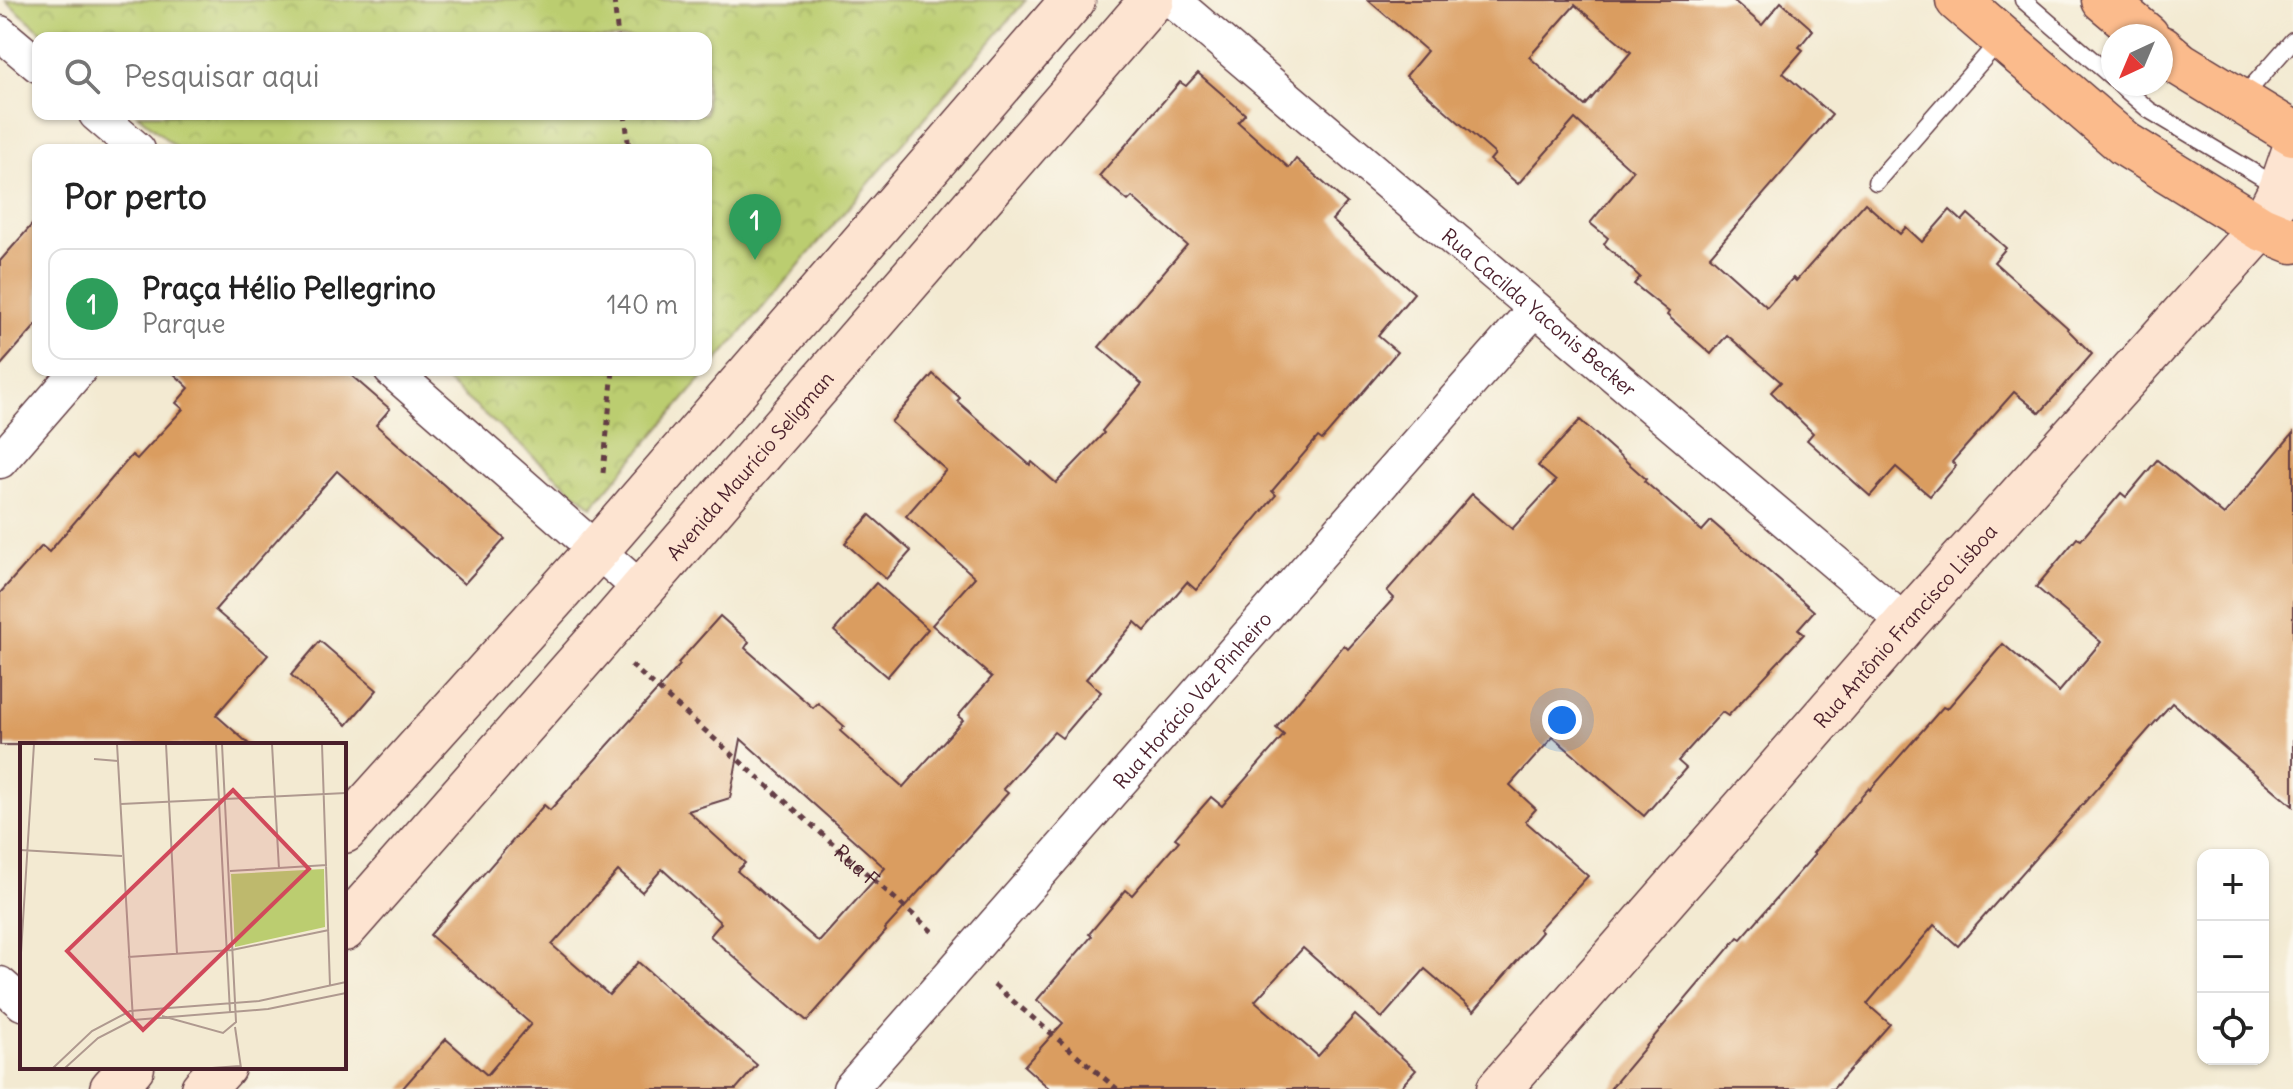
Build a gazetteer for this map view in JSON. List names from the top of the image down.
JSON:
{
  "streets": {
    "main road": ["Avenida Maurício Seligman", "Rua Antônio Francisco Lisboa"],
    "street": ["Rua Cacilda Yaconis Becker", "Rua Horácio Vaz Pinheiro"],
    "path": ["Rua F"]
  },
  "crossings": [
    ["Rua Cacilda Yaconis Becker", "Rua Antônio Francisco Lisboa"],
    ["Rua Cacilda Yaconis Becker", "Rua Horácio Vaz Pinheiro"],
    ["Avenida Maurício Seligman", "Rua F"],
    ["Rua Horácio Vaz Pinheiro", "Rua F"]
  ],
  "north": "bottom left",
  "page": {
    "search": "Pesquisar aqui",
    "heading": "Por perto",
    "pins": "1",
    "list": [
      {
        "mark": "1",
        "name": "Praça Hélio Pellegrino",
        "note": "Parque",
        "value": "140 m"
      }
    ],
    "map_buttons": ["+", "−"]
  }
}
